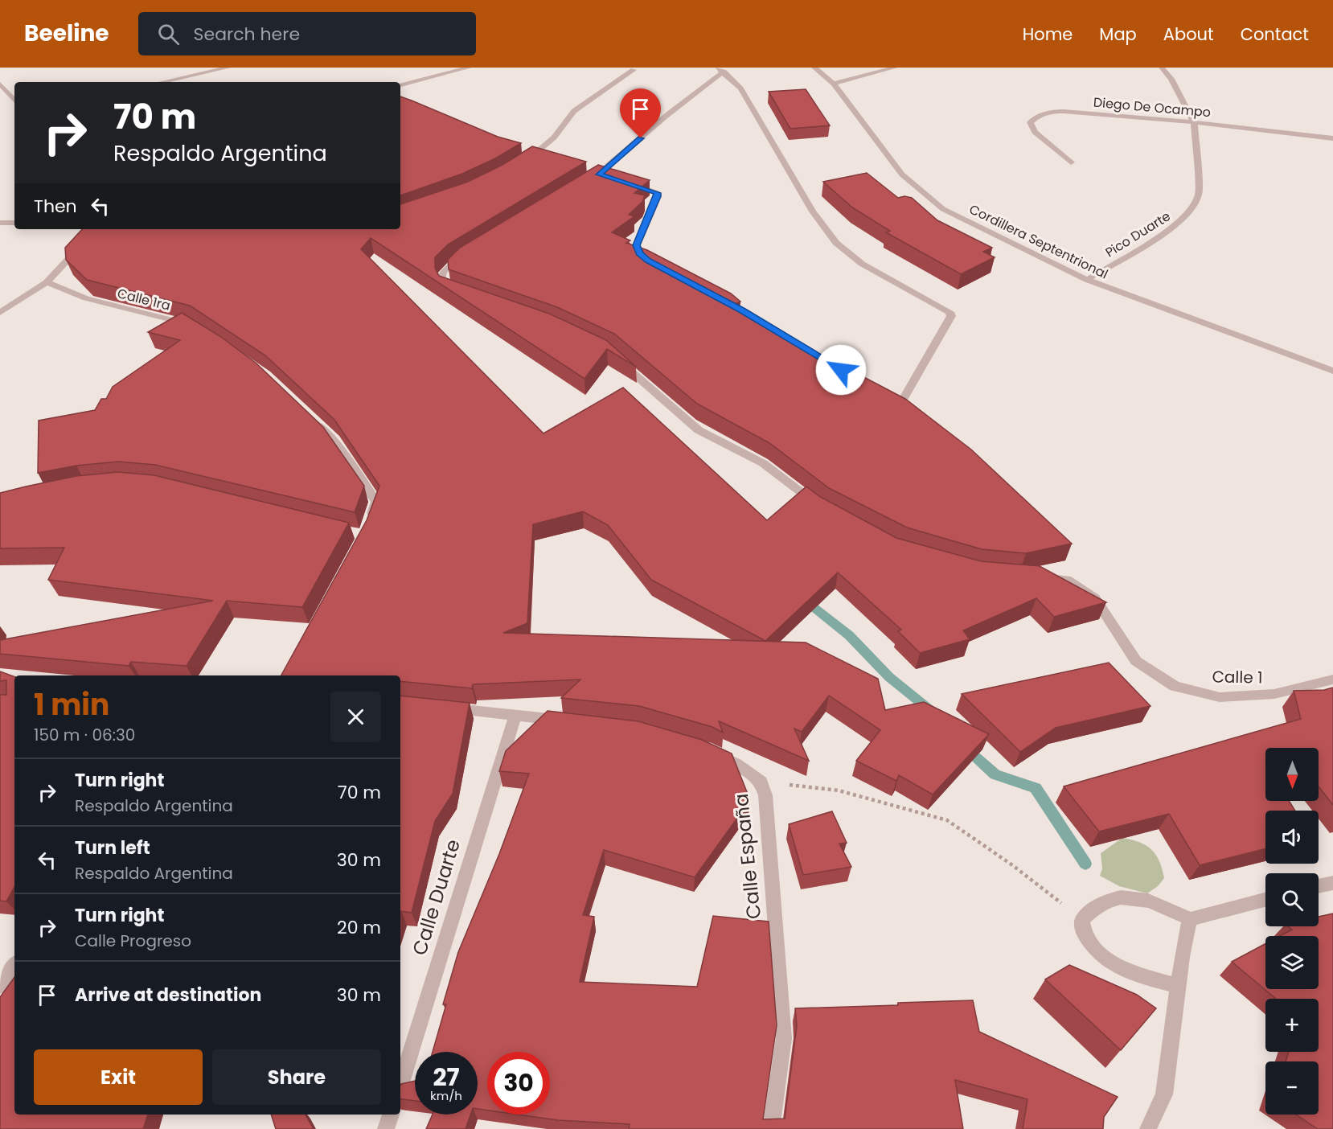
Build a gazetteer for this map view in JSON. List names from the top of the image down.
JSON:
{
  "streets": {
    "street": [
      "Diego De Ocampo",
      "Pico Duarte",
      "Cordillera Septentrional",
      "Calle 1ra",
      "Calle 1",
      "Calle España",
      "Calle Duarte"
    ]
  },
  "crossings": [
    ["Diego De Ocampo", "Pico Duarte"],
    ["Pico Duarte", "Cordillera Septentrional"]
  ],
  "north": "bottom",
  "page": {
    "header": "Beeline",
    "search": "Search here",
    "nav": [
      "Home",
      "Map",
      "About",
      "Contact"
    ],
    "turn": ["70 m", "Respaldo Argentina"],
    "then": "Then",
    "heading": ["1 min", "150 m · 06:30"],
    "map_buttons": ["+", "−"],
    "list": [
      {
        "name": "Turn right",
        "note": "Respaldo Argentina",
        "value": "70 m"
      },
      {
        "name": "Turn left",
        "note": "Respaldo Argentina",
        "value": "30 m"
      },
      {
        "name": "Turn right",
        "note": "Calle Progreso",
        "value": "20 m"
      },
      {
        "name": "Arrive at destination",
        "value": "30 m"
      }
    ],
    "buttons": ["Exit", "Share"],
    "speed": "27 km/h",
    "limit": "30"
  }
}
